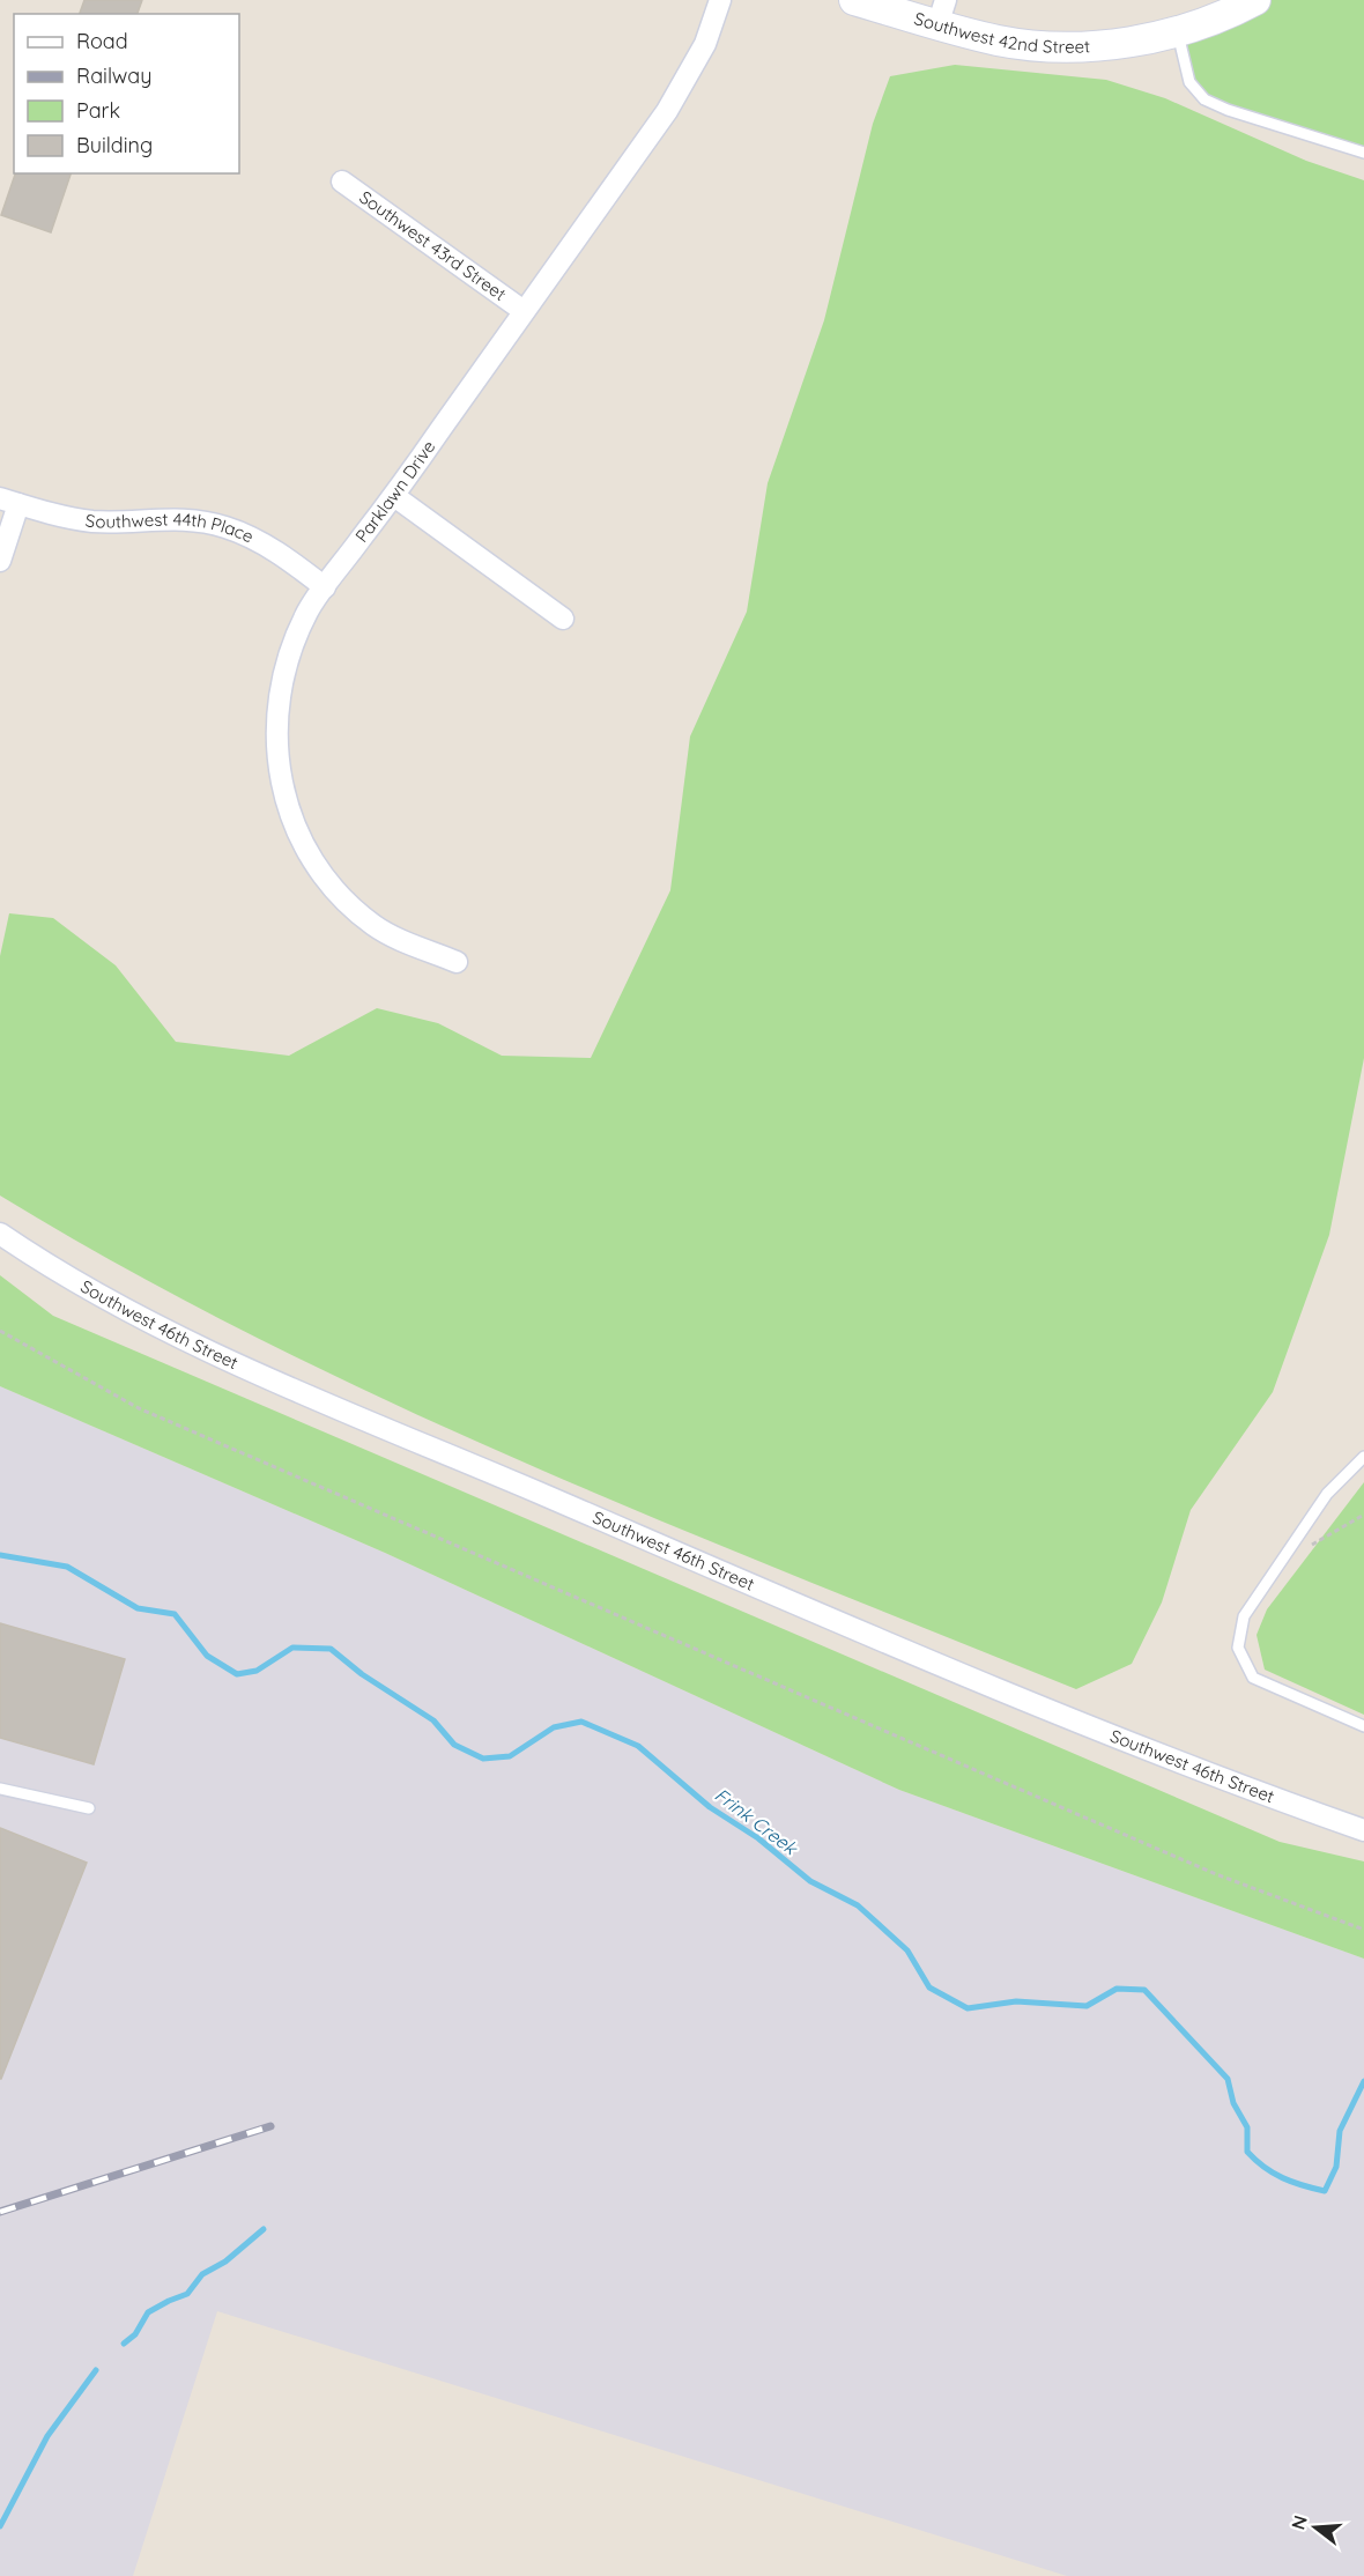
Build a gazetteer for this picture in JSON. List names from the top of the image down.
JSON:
{
  "streets": {
    "main road": ["Southwest 42nd Street"],
    "street": [
      "Southwest 43rd Street",
      "Parklawn Drive",
      "Southwest 44th Place",
      "Southwest 46th Street"
    ]
  },
  "crossings": [
    ["Southwest 43rd Street", "Parklawn Drive"],
    ["Parklawn Drive", "Southwest 44th Place"]
  ],
  "water": ["Frink Creek"],
  "legend": [
    "Road",
    "Railway",
    "Park",
    "Building"
  ],
  "north": "left"
}
